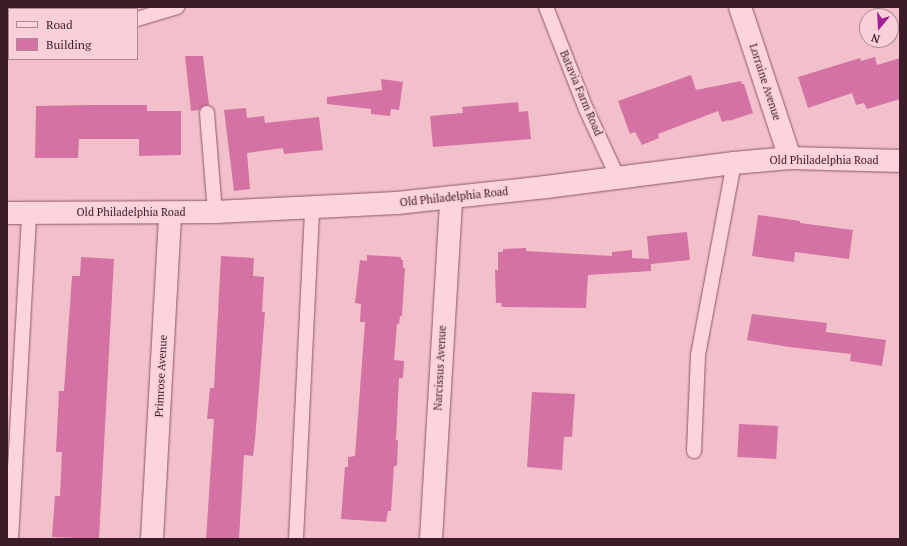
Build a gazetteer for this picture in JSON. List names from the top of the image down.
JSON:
{
  "streets": {
    "street": [
      "Lorraine Avenue",
      "Old Philadelphia Road",
      "Narcissus Avenue",
      "Primrose Avenue"
    ],
    "lane": ["Batavia Farm Road"]
  },
  "crossings": [
    ["Lorraine Avenue", "Old Philadelphia Road"],
    ["Batavia Farm Road", "Old Philadelphia Road"],
    ["Old Philadelphia Road", "Narcissus Avenue"],
    ["Old Philadelphia Road", "Primrose Avenue"]
  ],
  "legend": ["Road", "Building"],
  "north": "bottom"
}
